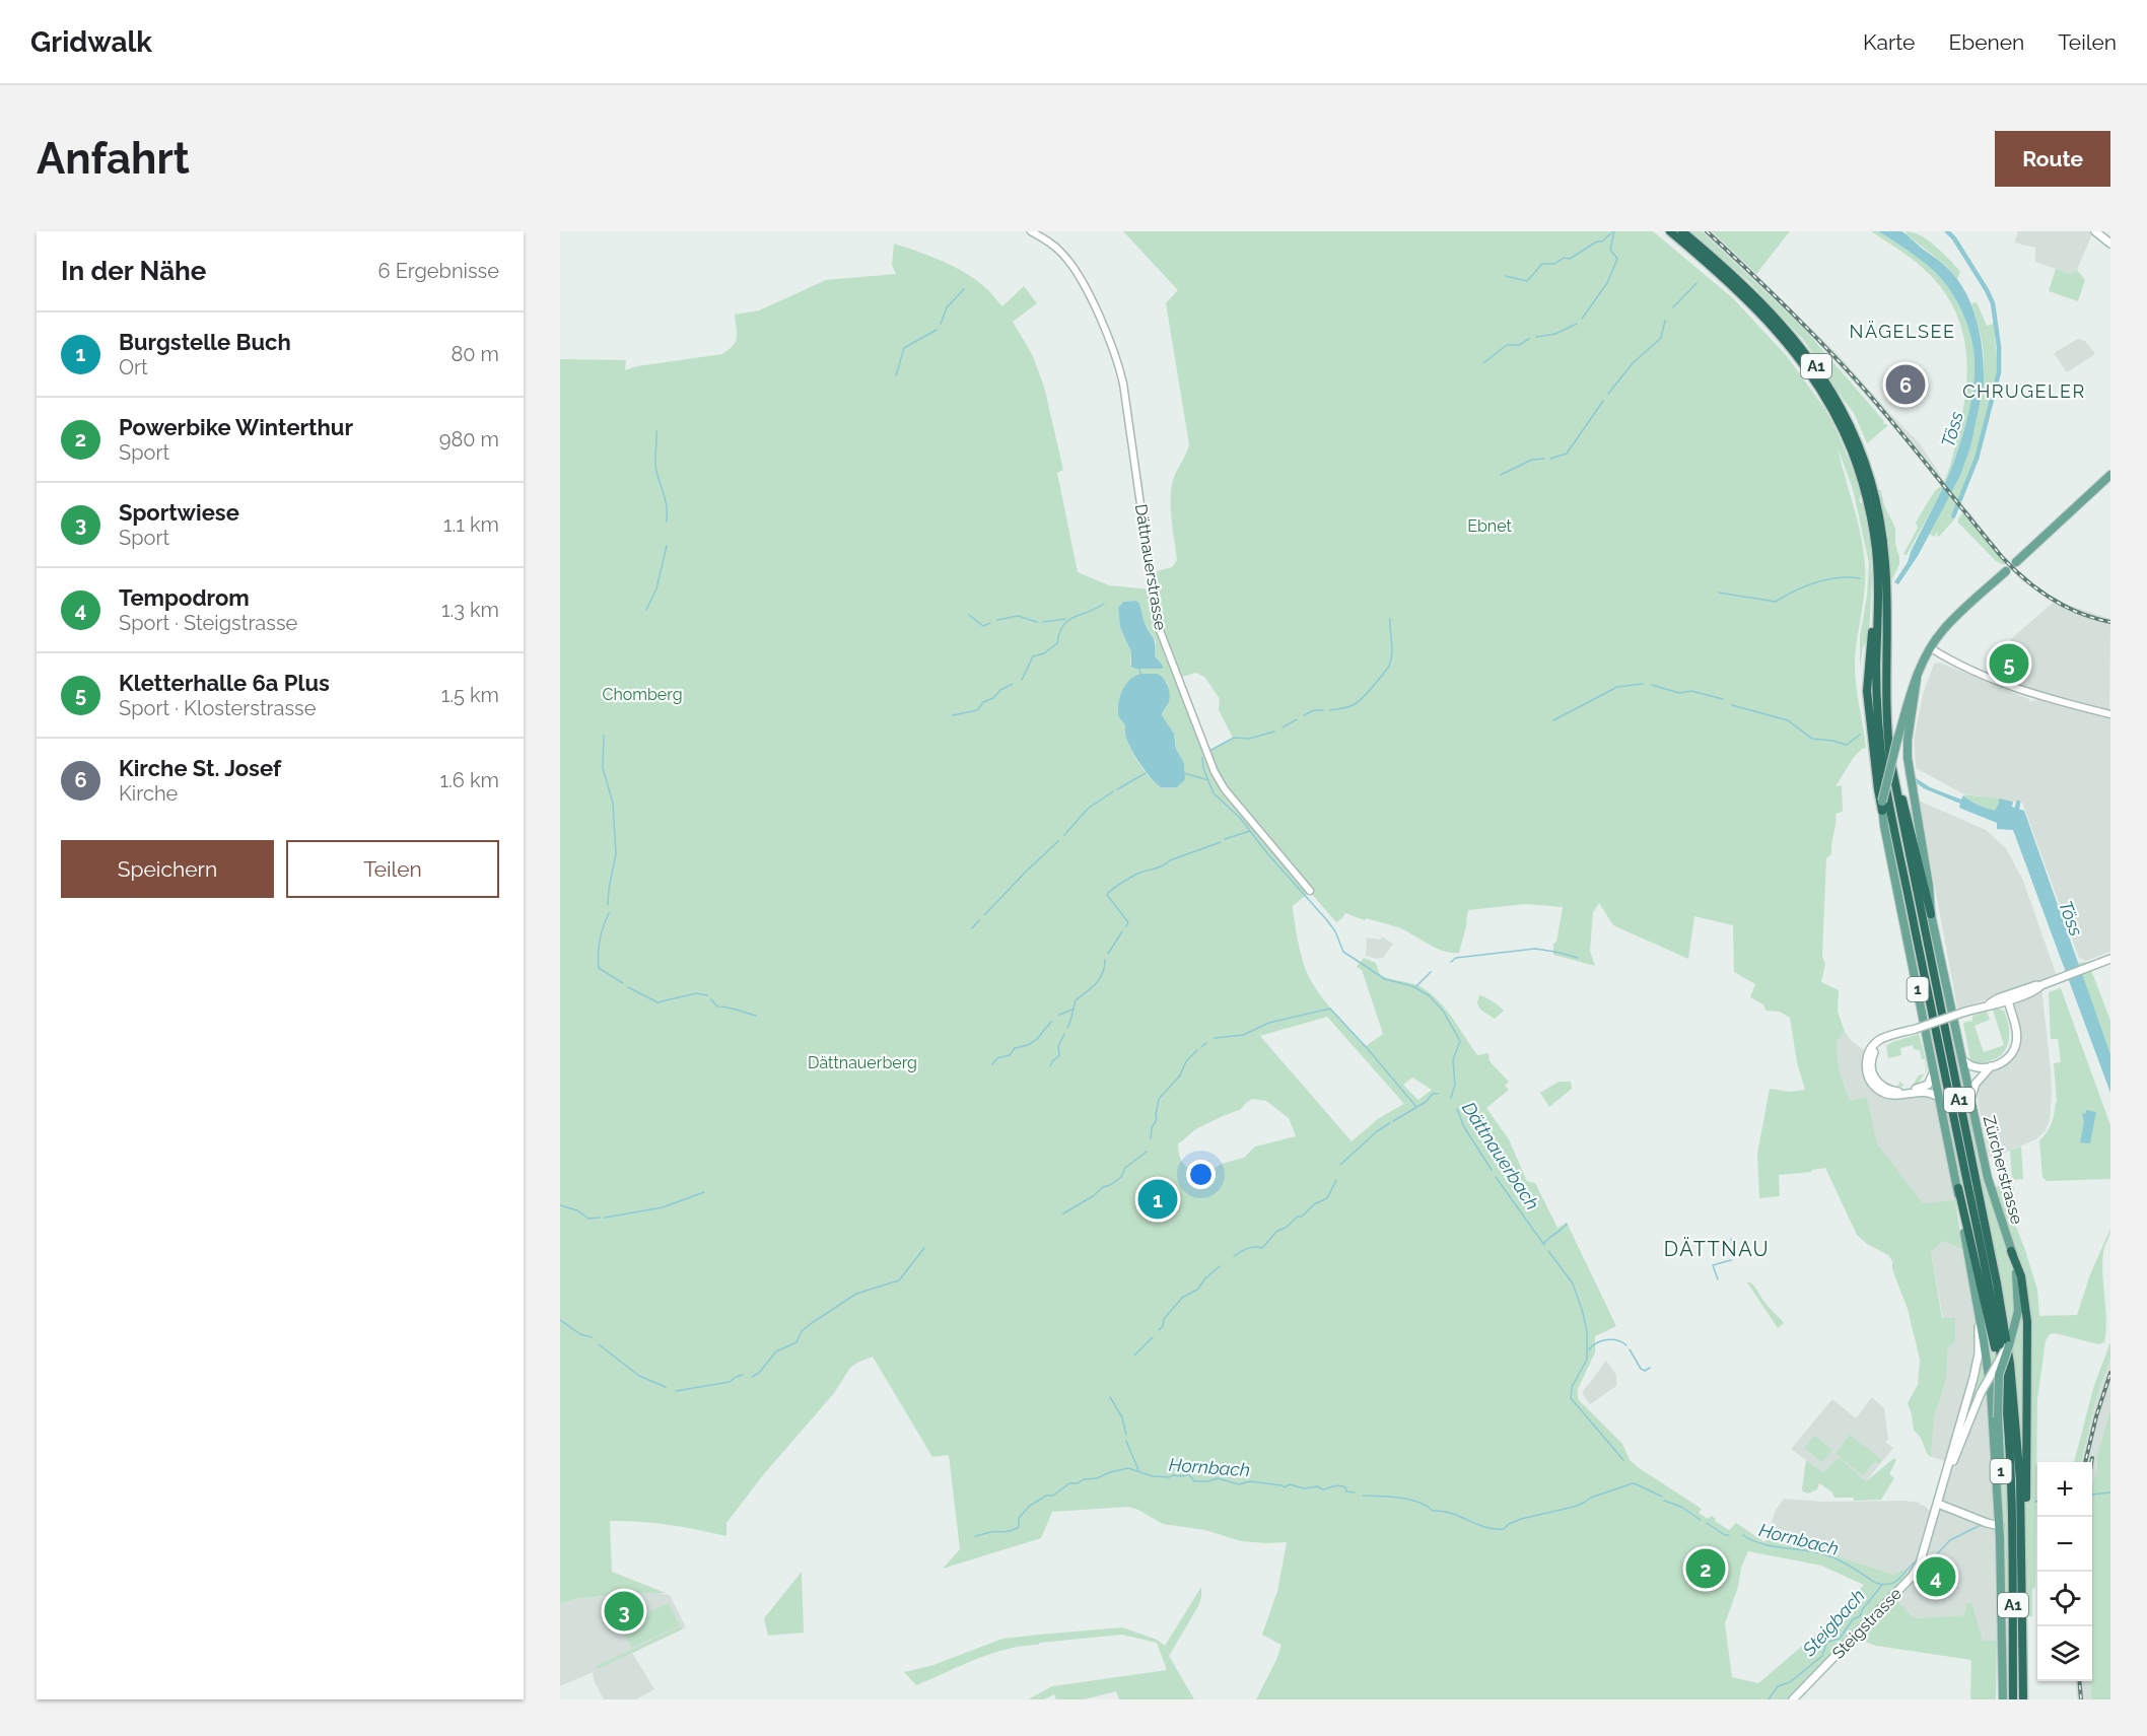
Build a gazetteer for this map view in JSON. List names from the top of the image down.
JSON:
{
  "streets": {
    "highway": ["A1"],
    "main road": ["1", "Zürcherstrasse", "Steigstrasse"],
    "street": ["Dättnauerstrasse"]
  },
  "crossings": [
    ["A1", "Zürcherstrasse"],
    ["Zürcherstrasse", "Steigstrasse"]
  ],
  "districts": ["NÄGELSEE", "CHRUGELER", "DÄTTNAU"],
  "water": [
    "Töss",
    "Dättnauerbach",
    "Hornbach",
    "Steigbach"
  ],
  "parks": ["Ebnet", "Chomberg", "Dättnauerberg"],
  "page": {
    "header": "Gridwalk",
    "nav": ["Karte", "Ebenen", "Teilen"],
    "buttons": [
      "Route",
      ["Speichern", "Teilen"]
    ],
    "title": "Anfahrt",
    "heading": ["In der Nähe", "6 Ergebnisse"],
    "list": [
      {
        "mark": "1",
        "name": "Burgstelle Buch",
        "note": "Ort",
        "value": "80 m"
      },
      {
        "mark": "2",
        "name": "Powerbike Winterthur",
        "note": "Sport",
        "value": "980 m"
      },
      {
        "mark": "3",
        "name": "Sportwiese",
        "note": "Sport",
        "value": "1.1 km"
      },
      {
        "mark": "4",
        "name": "Tempodrom",
        "note": "Sport · Steigstrasse",
        "value": "1.3 km"
      },
      {
        "mark": "5",
        "name": "Kletterhalle 6a Plus",
        "note": "Sport · Klosterstrasse",
        "value": "1.5 km"
      },
      {
        "mark": "6",
        "name": "Kirche St. Josef",
        "note": "Kirche",
        "value": "1.6 km"
      }
    ],
    "pins": [
      "6",
      "5",
      "1",
      "2",
      "4",
      "3"
    ],
    "map_buttons": ["+", "−"]
  }
}
